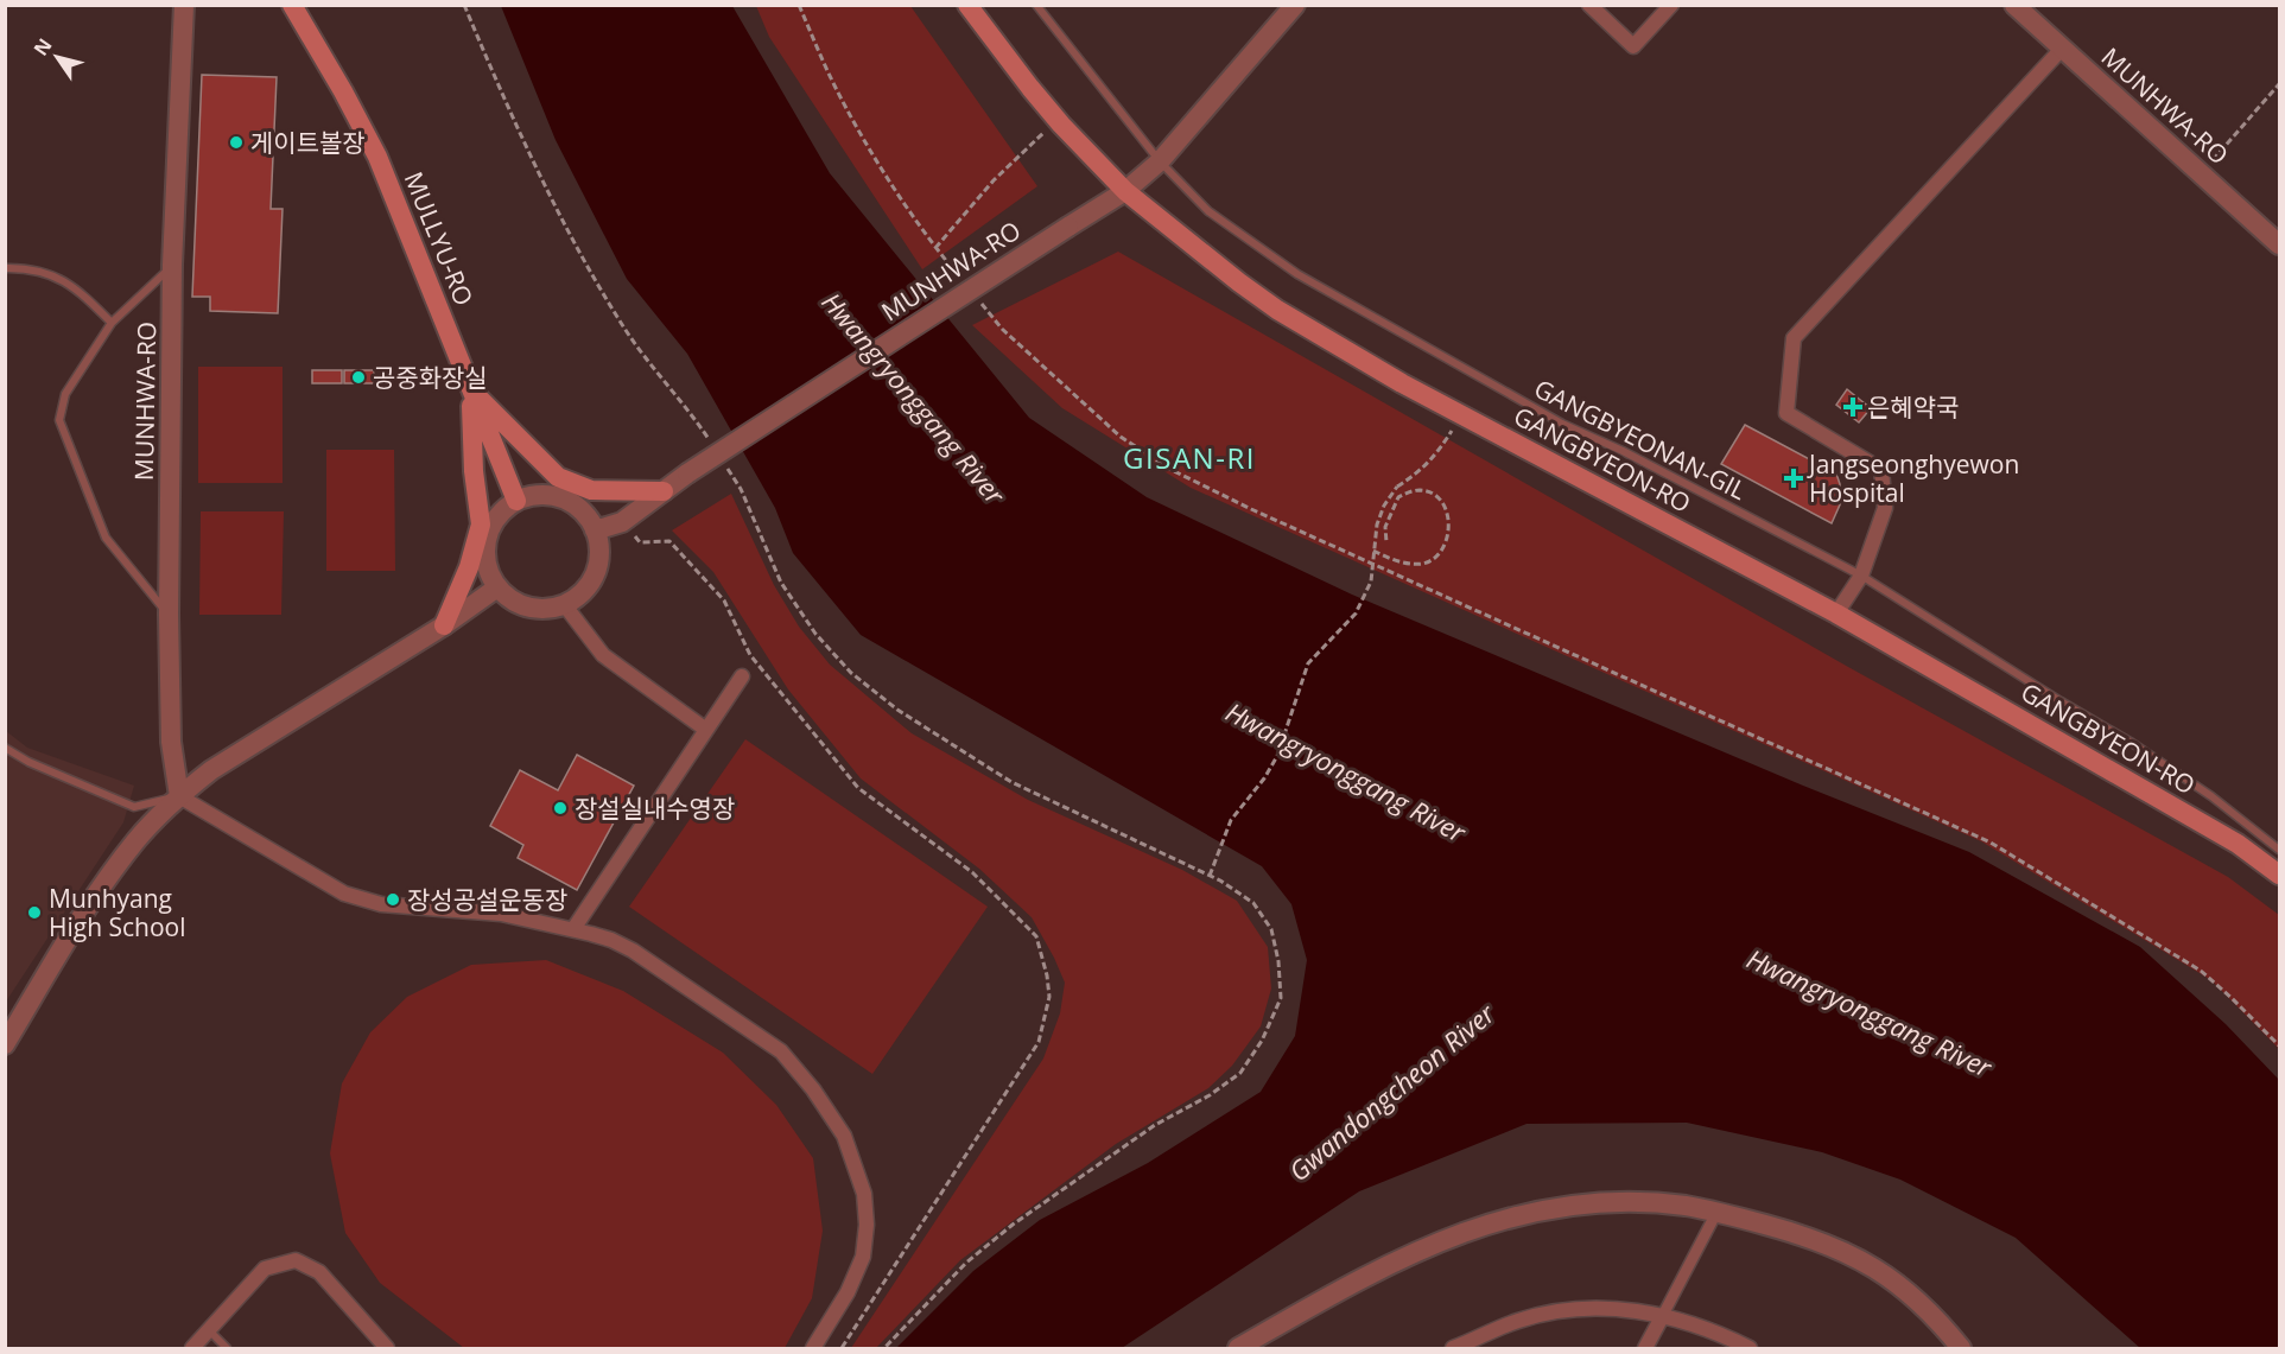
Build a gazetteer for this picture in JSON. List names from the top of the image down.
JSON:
{
  "streets": {
    "main road": ["MULLYU-RO", "GANGBYEON-RO"],
    "street": ["MUNHWA-RO"],
    "lane": ["GANGBYEONAN-GIL"]
  },
  "crossings": [
    ["MUNHWA-RO", "MULLYU-RO"],
    ["MUNHWA-RO", "GANGBYEONAN-GIL"],
    ["MUNHWA-RO", "GANGBYEON-RO"]
  ],
  "districts": ["GISAN-RI"],
  "water": ["Hwangryonggang River", "Gwandongcheon River"],
  "places": {
    "other": [
      "게이트볼장",
      "공중화장실",
      "장설실내수영장",
      "장성공설운동장",
      "Munhyang High School"
    ],
    "health": ["은혜약국", "Jangseonghyewon Hospital"]
  },
  "north": "top left"
}
